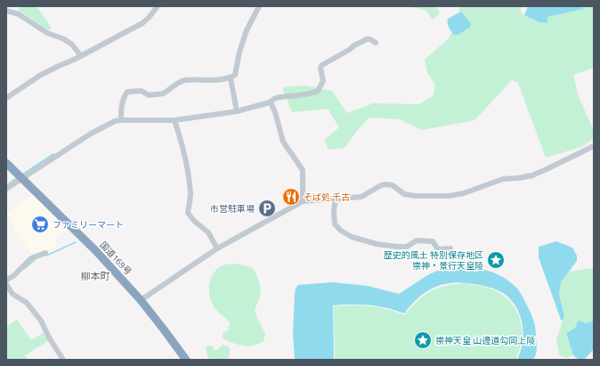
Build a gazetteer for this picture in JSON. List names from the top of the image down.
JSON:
{
  "streets": {
    "highway": ["国道169号"]
  },
  "districts": ["柳本町"],
  "places": {
    "restaurant": ["そば処 千古"],
    "parking": ["市営駐車場"],
    "supermarket": ["ファミリーマート"],
    "place": ["歴史的風土 特別保存地区 崇神・景行天皇陵", "崇神天皇 山邊道勾岡上陵"]
  }
}
